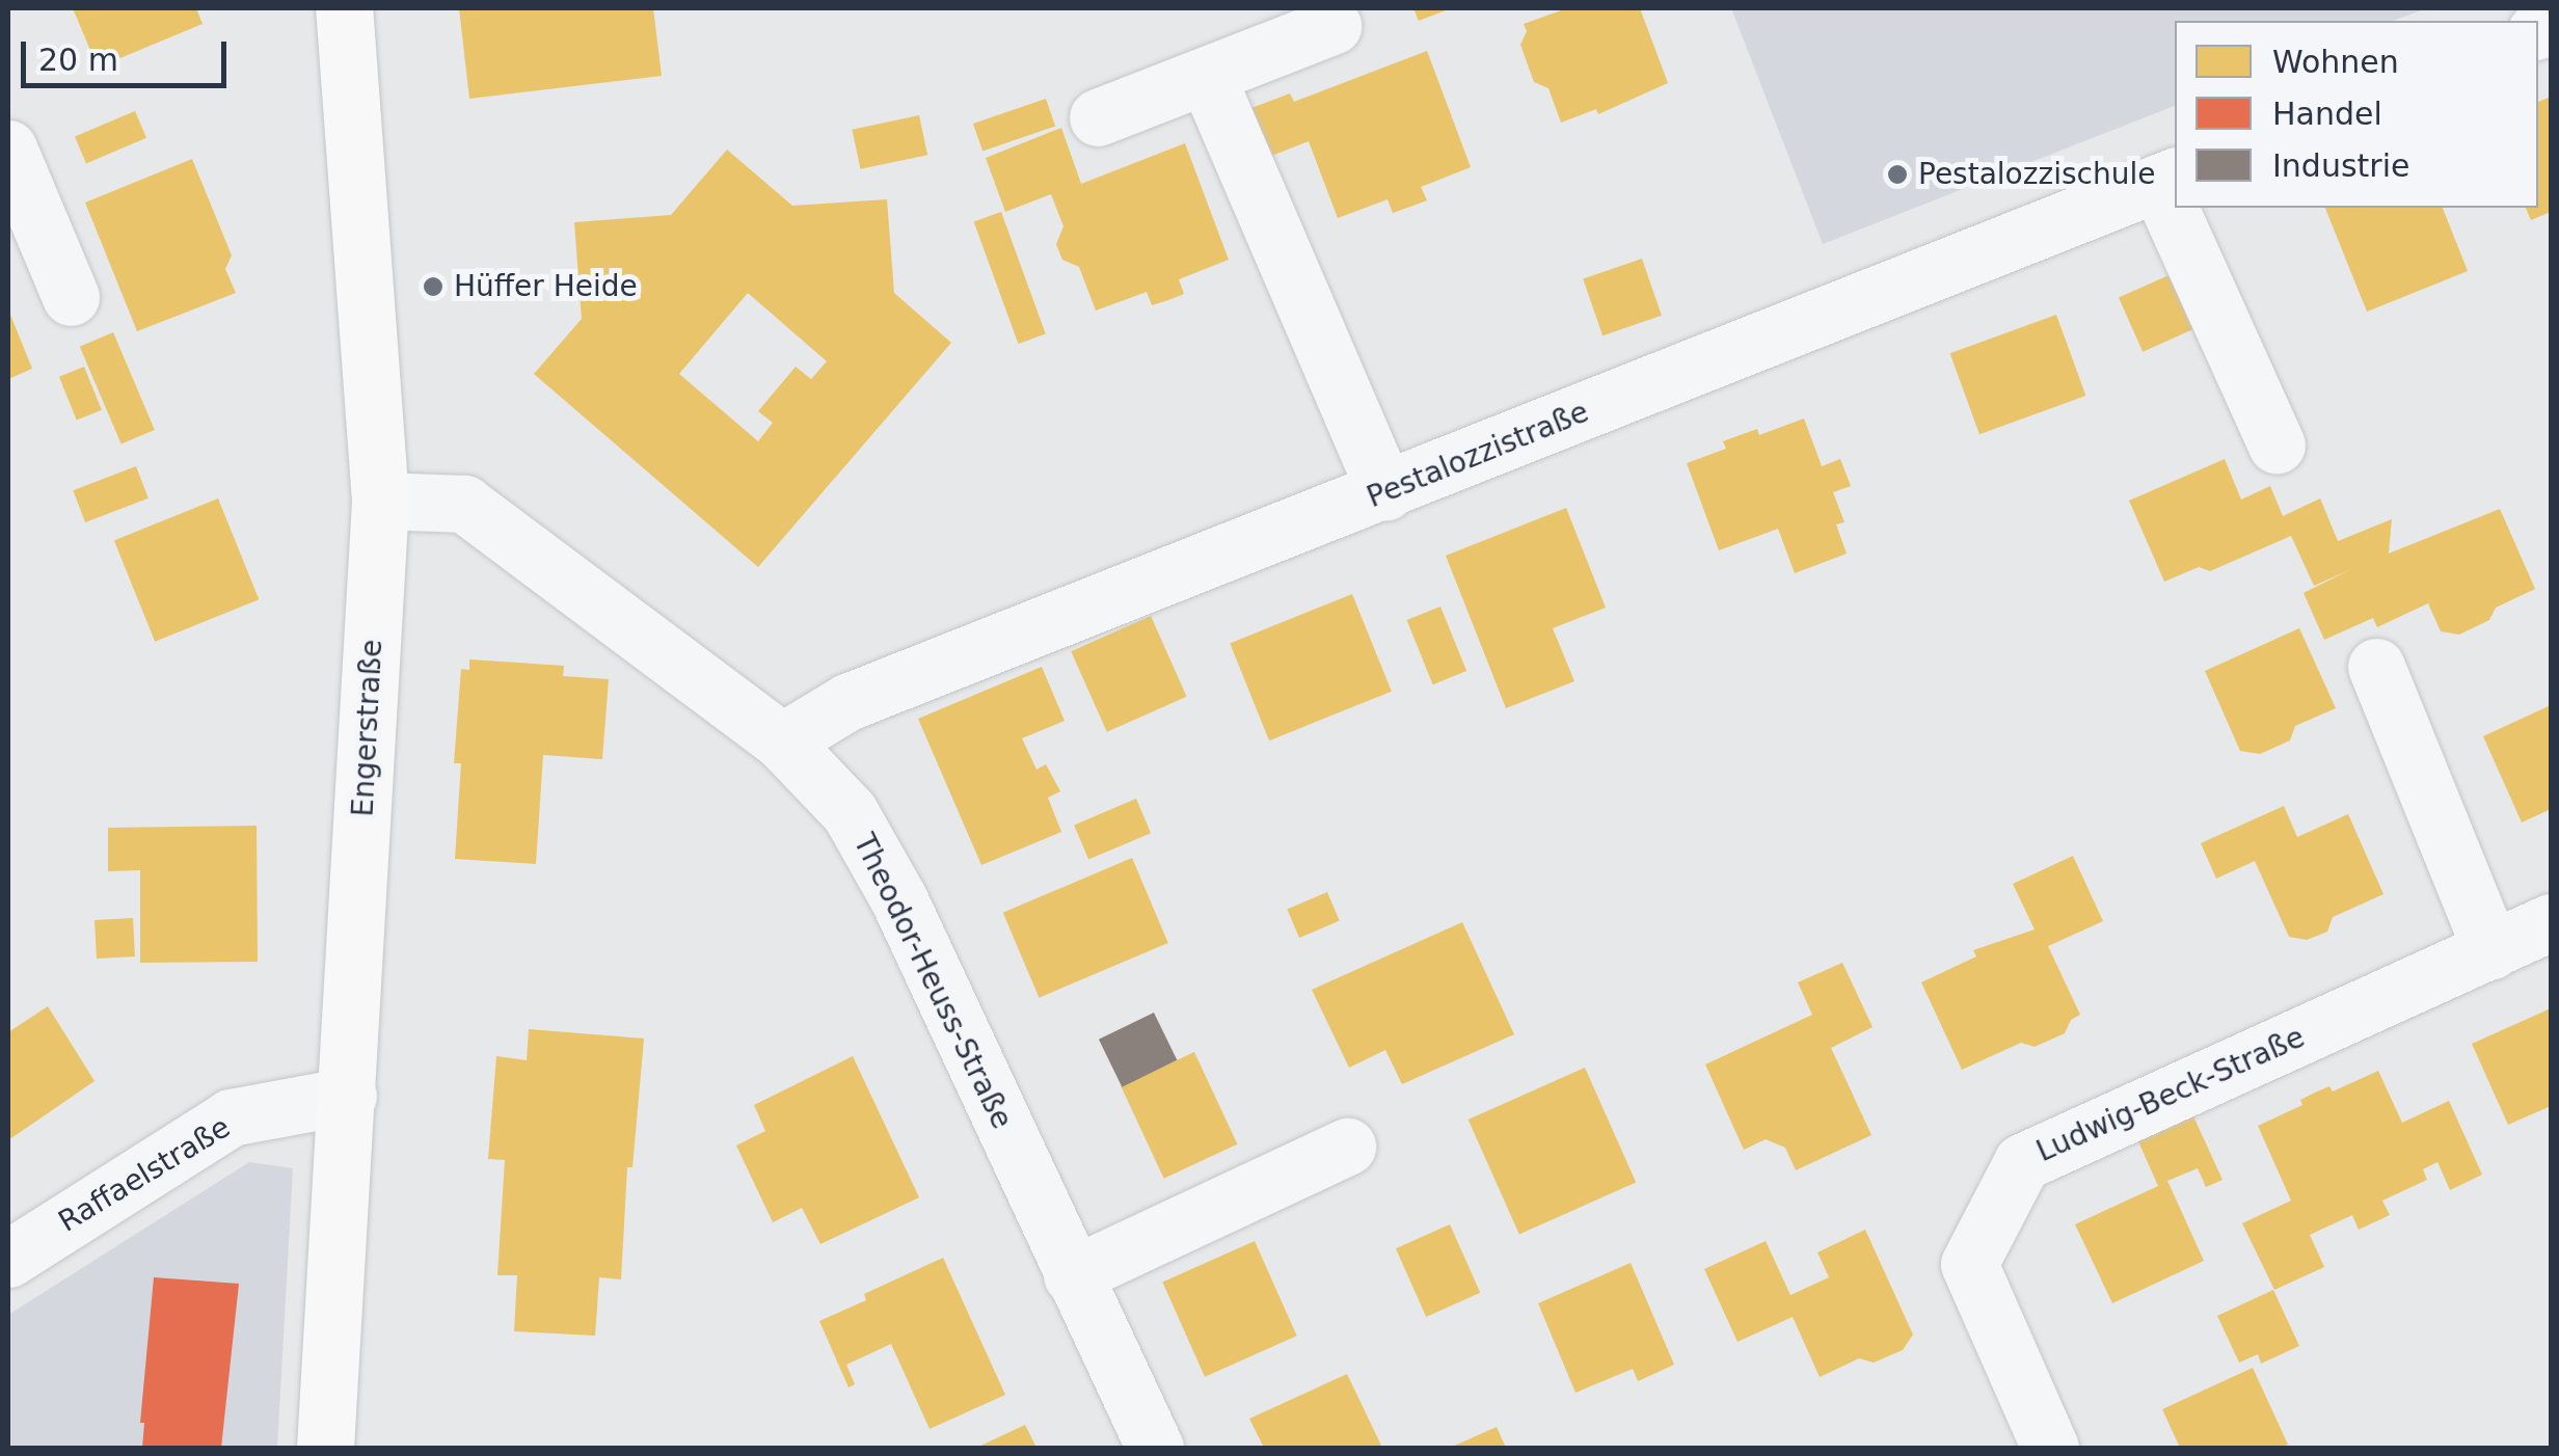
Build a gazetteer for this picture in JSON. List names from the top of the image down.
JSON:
{
  "streets": {
    "main road": ["Engerstraße"],
    "street": [
      "Pestalozzistraße",
      "Theodor-Heuss-Straße",
      "Ludwig-Beck-Straße",
      "Raffaelstraße"
    ]
  },
  "crossings": [
    ["Pestalozzistraße", "Theodor-Heuss-Straße"],
    ["Engerstraße", "Theodor-Heuss-Straße"],
    ["Engerstraße", "Raffaelstraße"]
  ],
  "places": ["Pestalozzischule", "Hüffer Heide"],
  "legend": ["Wohnen", "Handel", "Industrie"],
  "scale_bar": "20 m"
}
